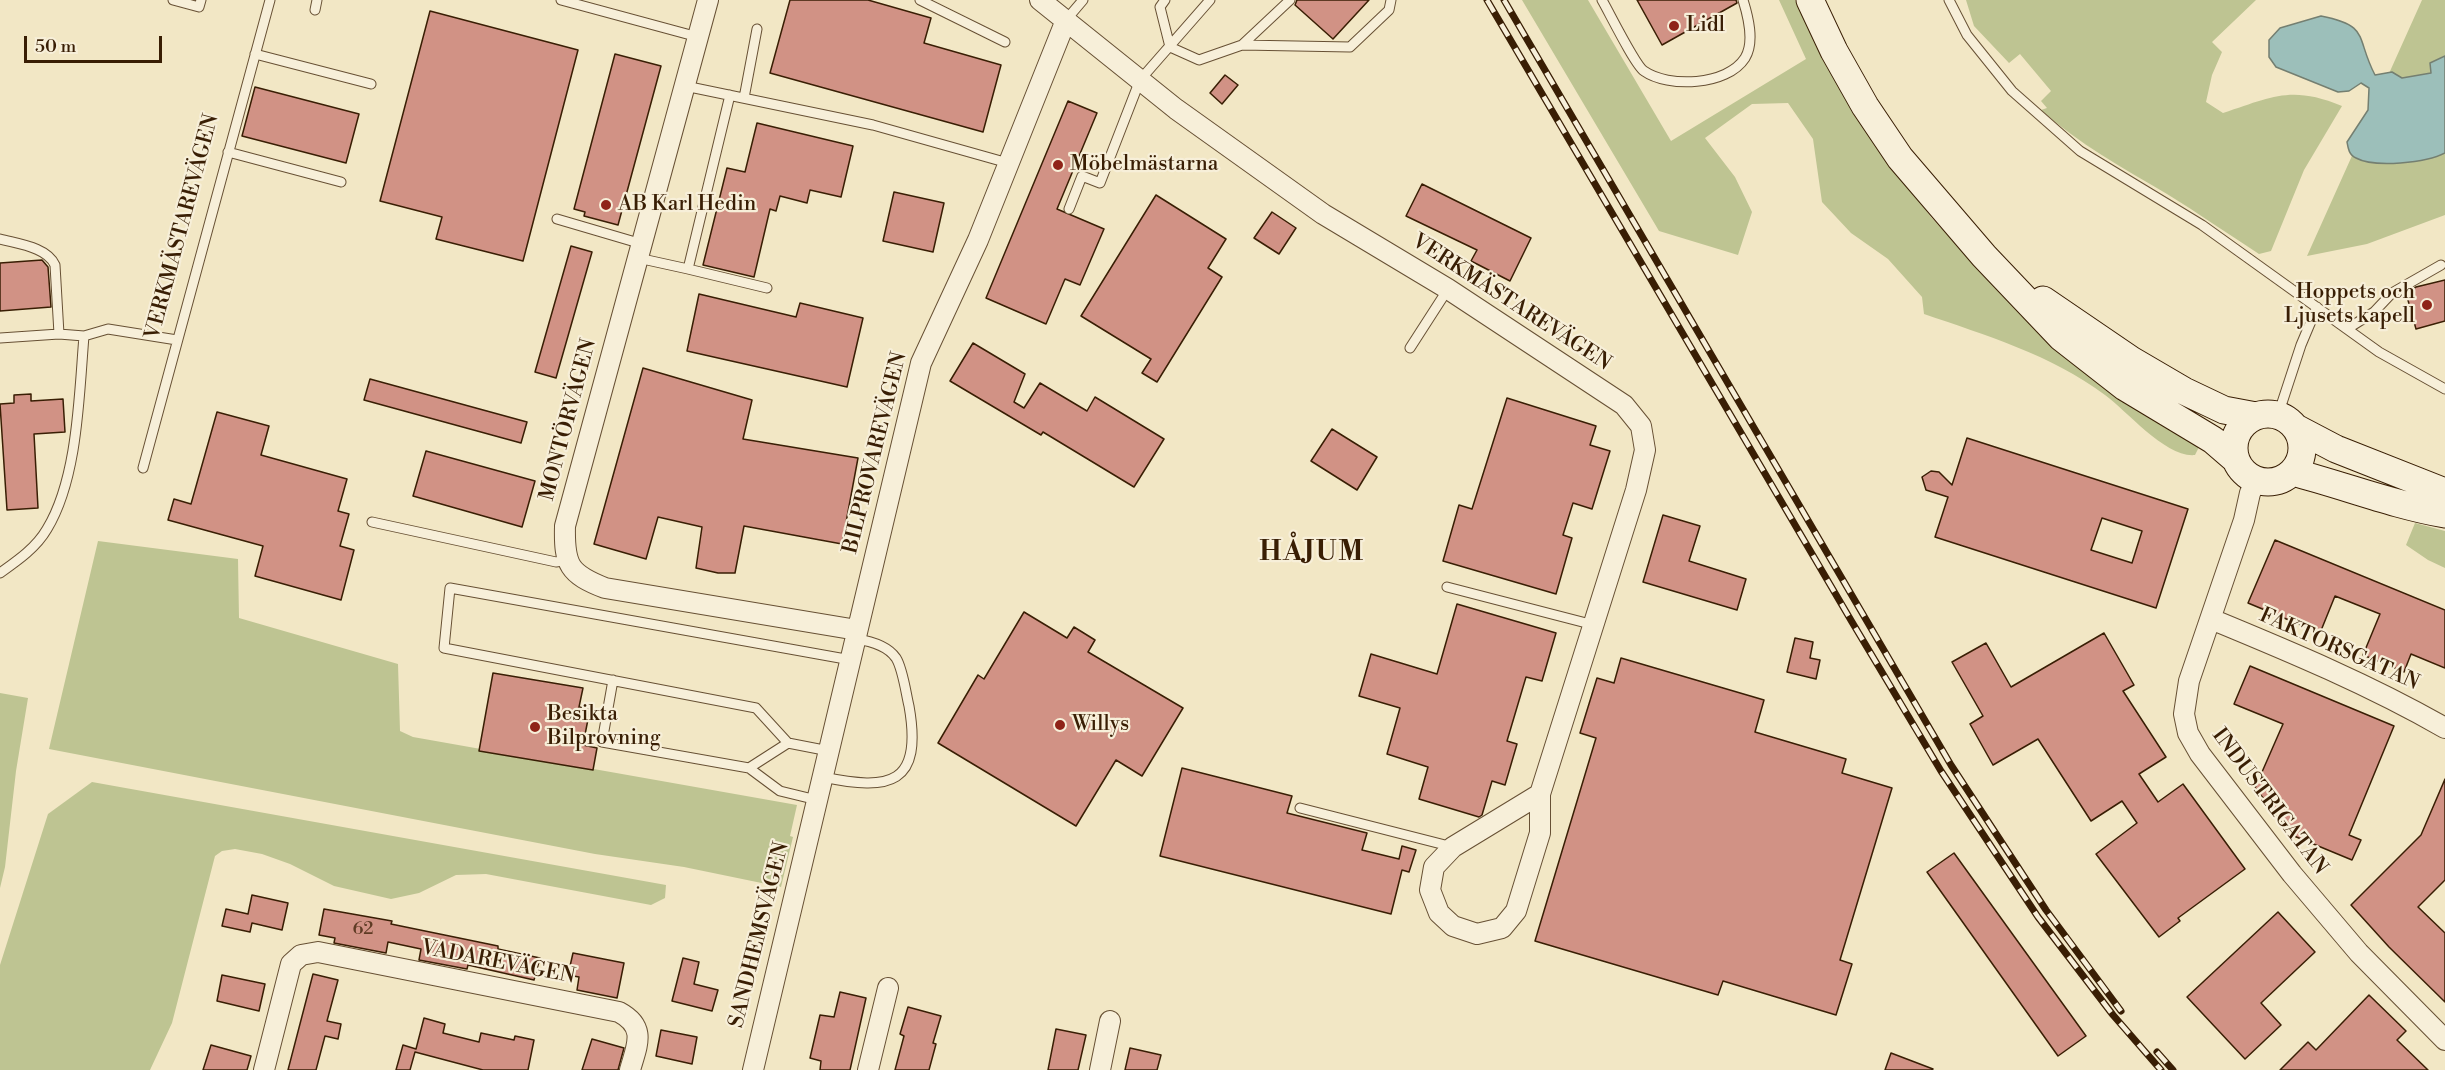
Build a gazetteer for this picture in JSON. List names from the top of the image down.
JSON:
{
  "streets": {
    "street": [
      "VERKMÄSTAREVÄGEN",
      "MONTÖRVÄGEN",
      "BILPROVAREVÄGEN",
      "FAKTORSGATAN",
      "INDUSTRIGATAN",
      "SANDHEMSVÄGEN",
      "VADAREVÄGEN"
    ]
  },
  "crossings": [
    ["VERKMÄSTAREVÄGEN", "BILPROVAREVÄGEN"],
    ["BILPROVAREVÄGEN", "SANDHEMSVÄGEN"],
    ["FAKTORSGATAN", "INDUSTRIGATAN"]
  ],
  "districts": ["HÅJUM"],
  "places": [
    "Lidl",
    "Möbelmästarna",
    "AB Karl Hedin",
    "Hoppets och Ljusets kapell",
    "Willys",
    "Besikta Bilprovning"
  ],
  "house_numbers": ["62"],
  "scale_bar": "50 m"
}
